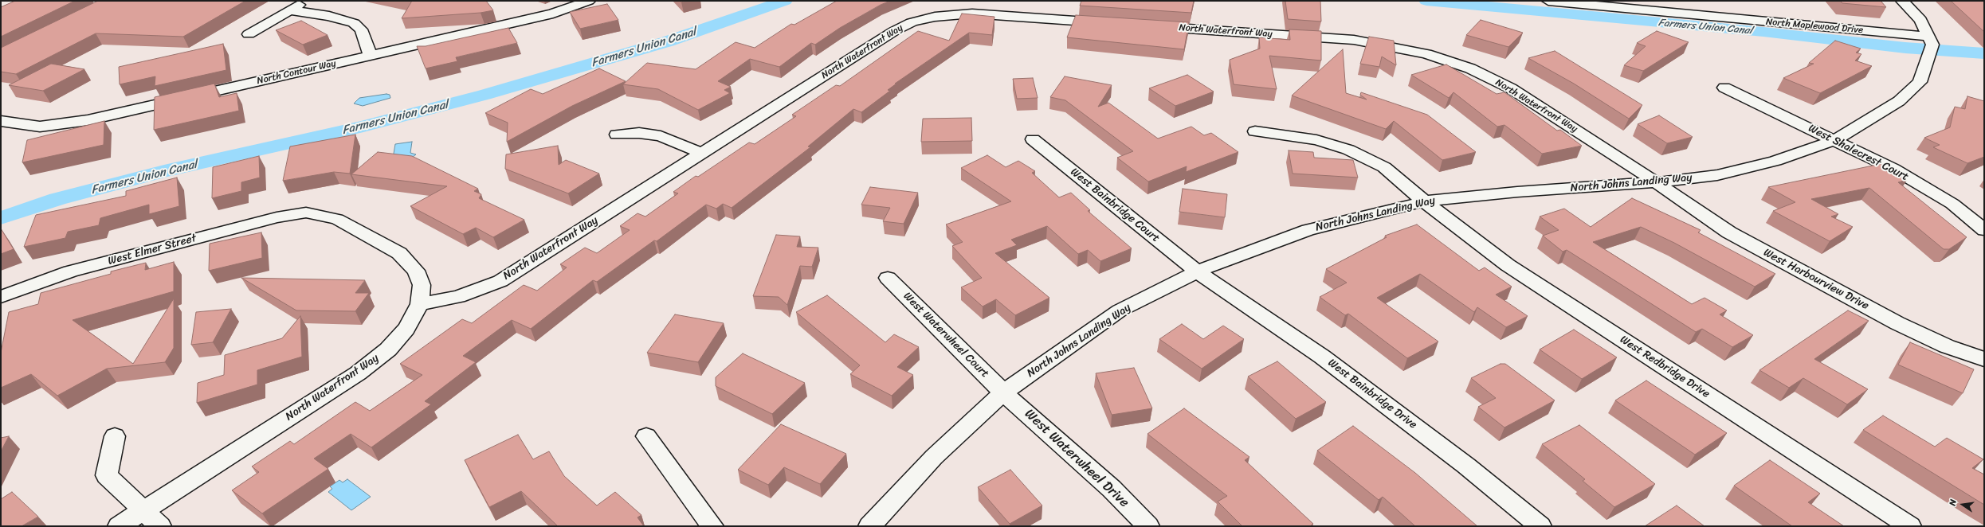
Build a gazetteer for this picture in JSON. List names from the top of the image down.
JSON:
{
  "streets": {
    "street": [
      "North Maplewood Drive",
      "North Waterfront Way",
      "North Contour Way",
      "West Shalecrest Court",
      "North Johns Landing Way",
      "West Bainbridge Court",
      "West Elmer Street",
      "West Harbourview Drive",
      "West Waterwheel Court",
      "West Redbridge Drive",
      "West Bainbridge Drive",
      "West Waterwheel Drive"
    ]
  },
  "crossings": [
    ["North Maplewood Drive", "North Johns Landing Way"],
    ["North Waterfront Way", "North Johns Landing Way"],
    ["North Waterfront Way", "West Elmer Street"],
    ["North Waterfront Way", "West Harbourview Drive"],
    ["West Shalecrest Court", "North Johns Landing Way"],
    ["North Johns Landing Way", "West Bainbridge Court"],
    ["North Johns Landing Way", "West Harbourview Drive"],
    ["North Johns Landing Way", "West Waterwheel Court"],
    ["North Johns Landing Way", "West Redbridge Drive"],
    ["North Johns Landing Way", "West Bainbridge Drive"],
    ["North Johns Landing Way", "West Waterwheel Drive"],
    ["West Bainbridge Court", "West Bainbridge Drive"],
    ["West Waterwheel Court", "West Waterwheel Drive"]
  ],
  "water": ["Farmers Union Canal"],
  "north": "left"
}
